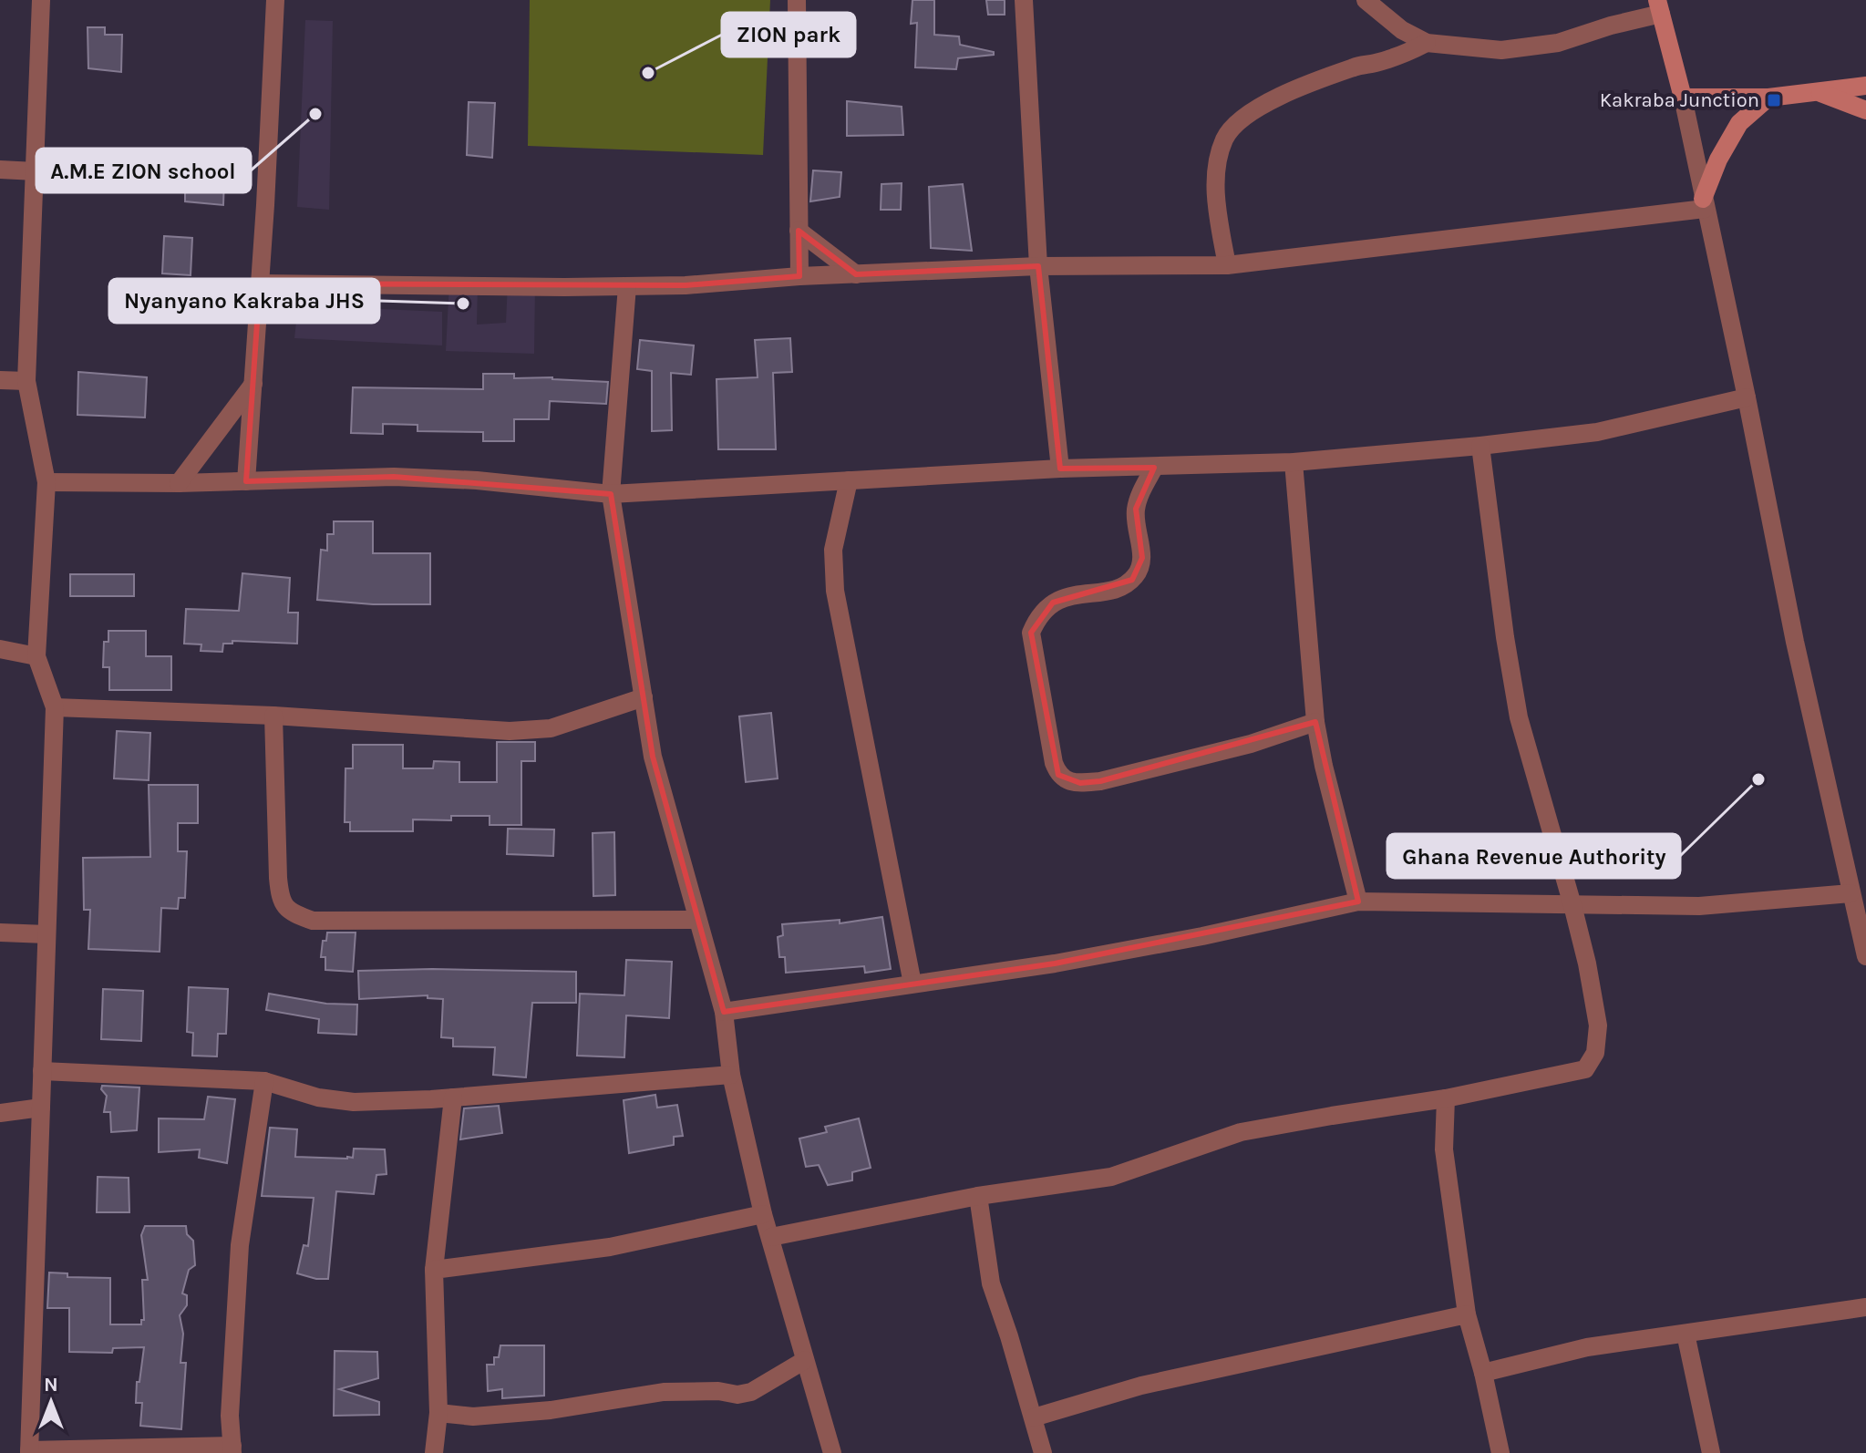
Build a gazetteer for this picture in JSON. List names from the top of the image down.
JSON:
{
  "places": {
    "other": [
      "ZION park",
      "A.M.E ZION school",
      "Nyanyano Kakraba JHS",
      "Ghana Revenue Authority"
    ],
    "transit": ["Kakraba Junction"]
  },
  "north": "top"
}
